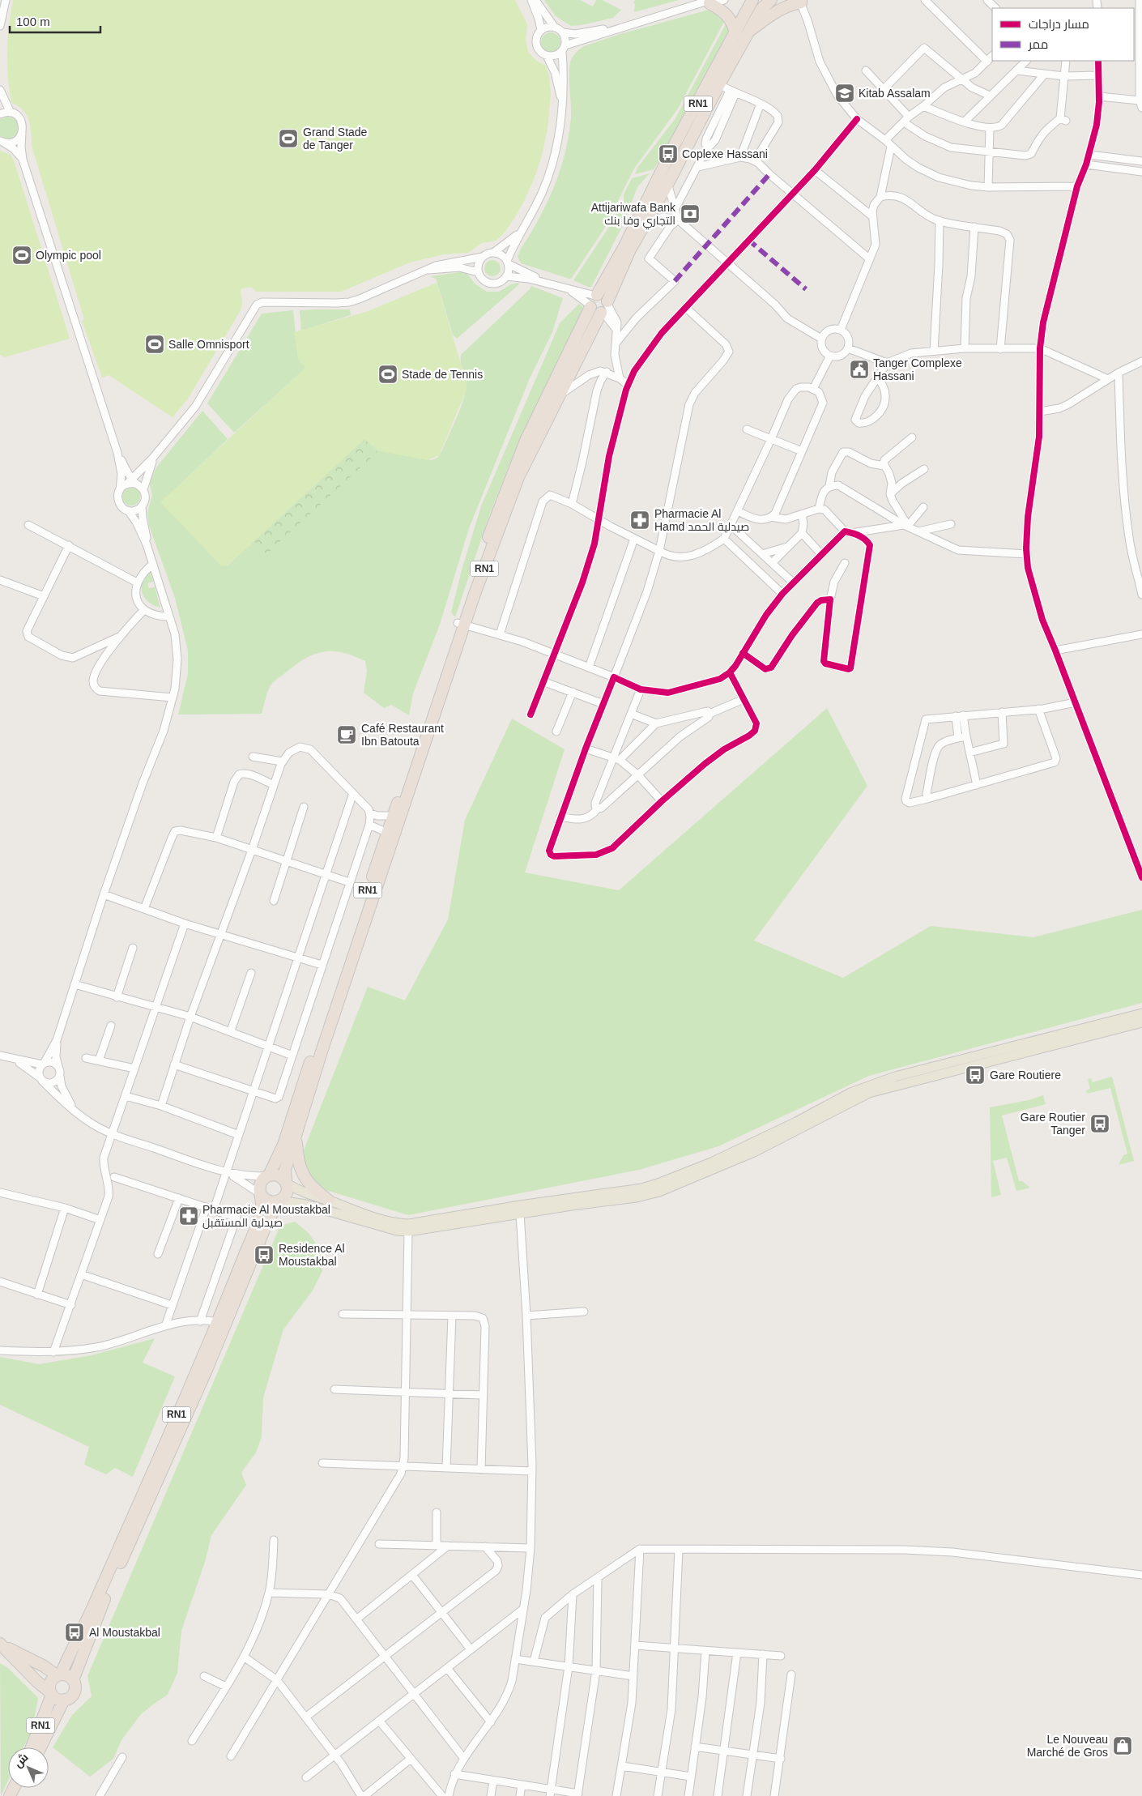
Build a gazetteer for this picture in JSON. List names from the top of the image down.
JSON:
{
  "streets": {
    "highway": ["RN1"]
  },
  "places": {
    "school or university": ["Kitab Assalam"],
    "sports": [
      "Grand Stade de Tanger",
      "Olympic pool",
      "Salle Omnisport",
      "Stade de Tennis"
    ],
    "bus stop": [
      "Coplexe Hassani",
      "Gare Routiere",
      "Gare Routier Tanger",
      "Residence Al Moustakbal",
      "Al Moustakbal"
    ],
    "bank": ["Attijariwafa Bank التجاري وفا بنك"],
    "public building": ["Tanger Complexe Hassani"],
    "pharmacy": ["Pharmacie Al Hamd صيدلية الحمد", "Pharmacie Al Moustakbal صيدلية المستقبل"],
    "cafe": ["Café Restaurant Ibn Batouta"],
    "shop": ["Le Nouveau Marché de Gros"]
  },
  "legend": ["مسار دراجات", "ممر"],
  "scale_bar": "100 m",
  "north": "top left"
}
